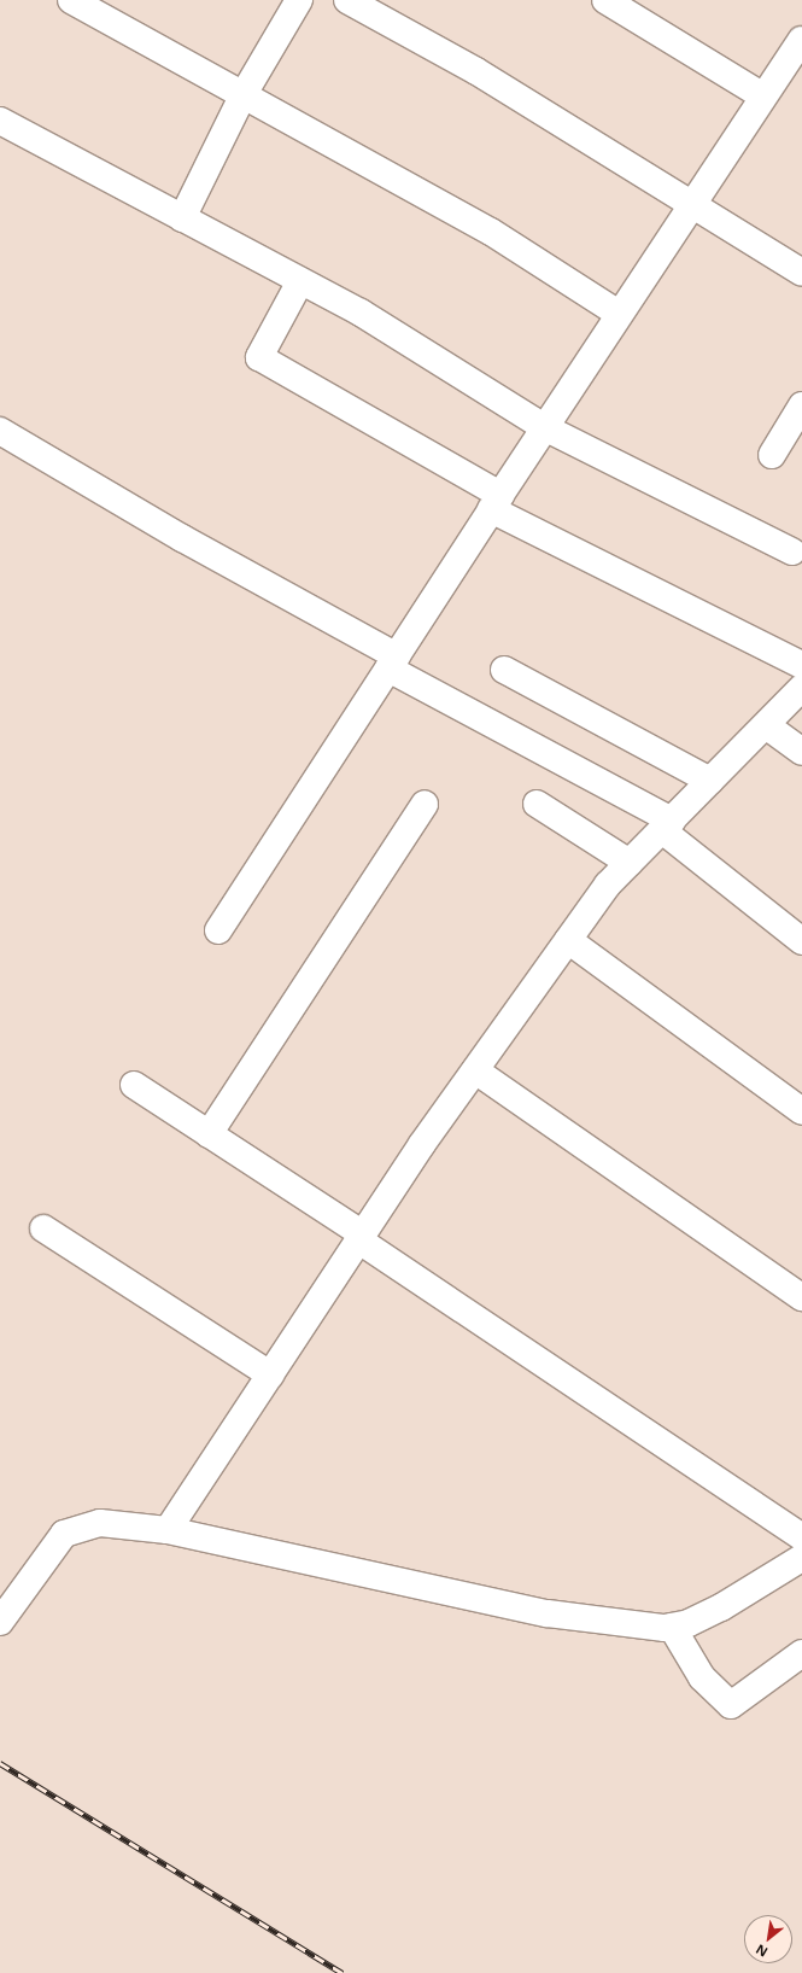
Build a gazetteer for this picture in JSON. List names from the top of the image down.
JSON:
{
  "north": "bottom left"
}
